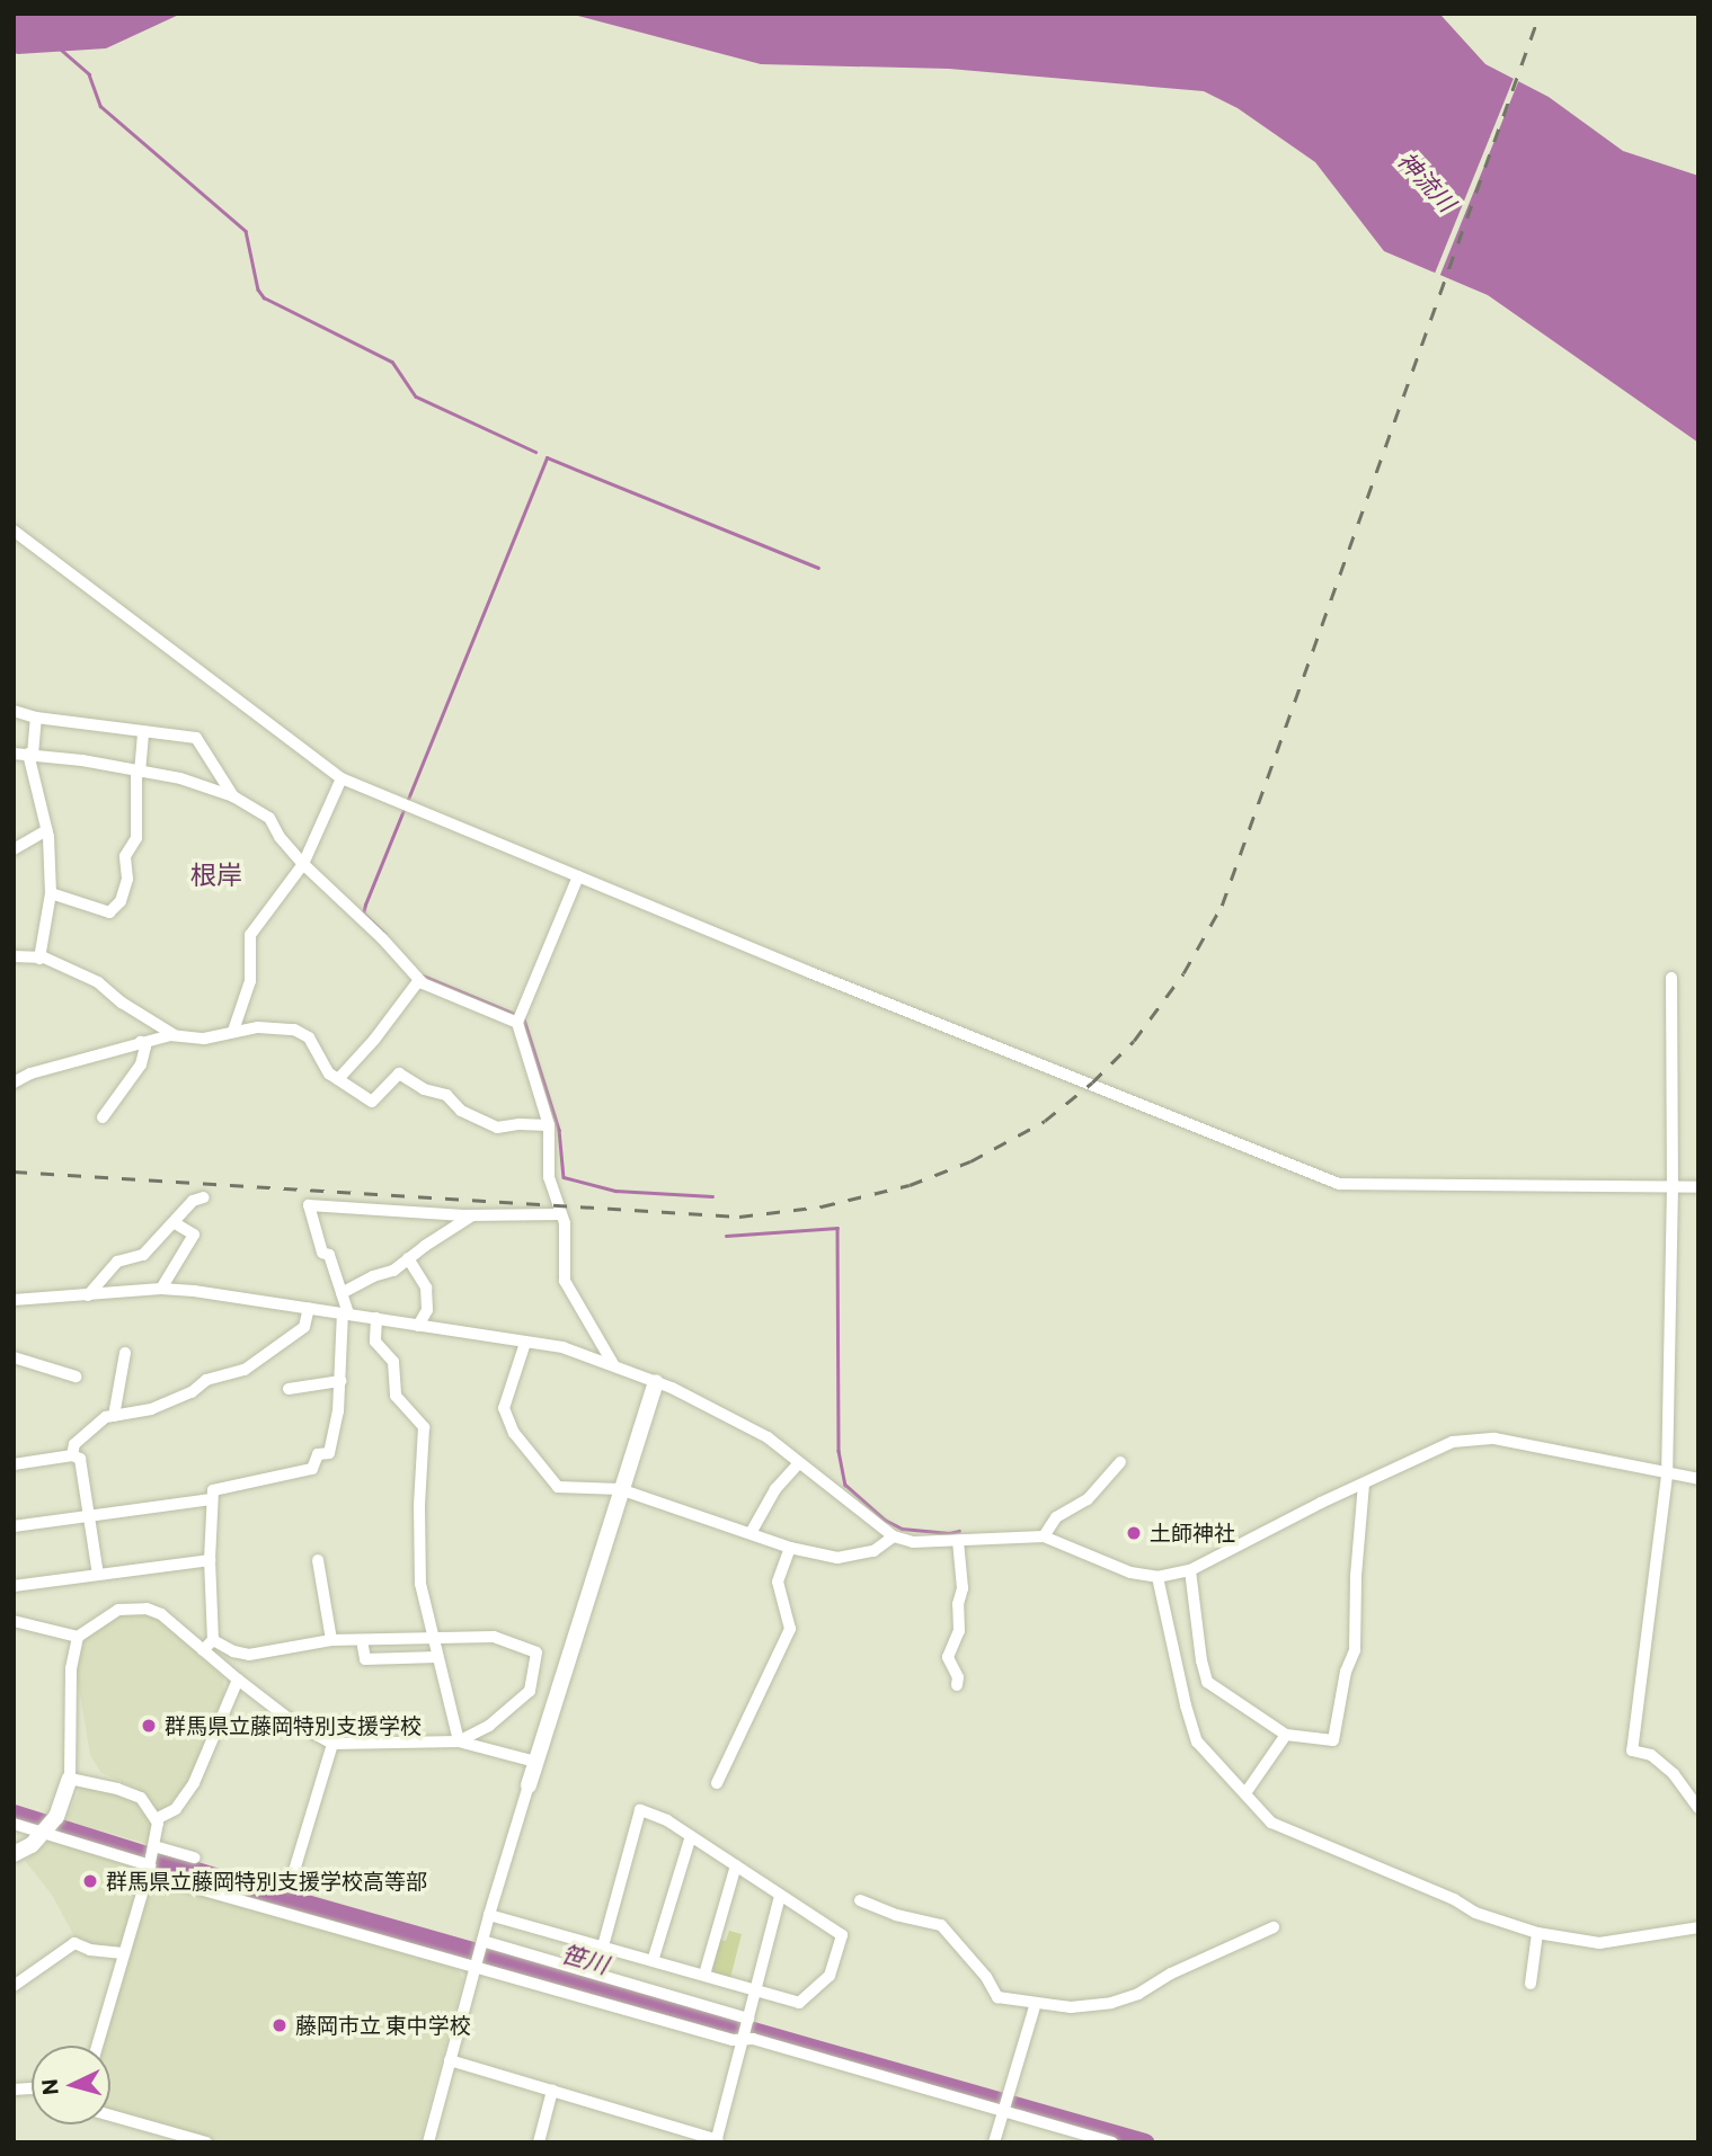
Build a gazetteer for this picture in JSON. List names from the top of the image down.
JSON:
{
  "districts": ["根岸"],
  "water": ["神流川", "笹川"],
  "places": [
    "土師神社",
    "群馬県立藤岡特別支援学校",
    "群馬県立藤岡特別支援学校高等部",
    "藤岡市立 東中学校"
  ],
  "north": "left"
}
